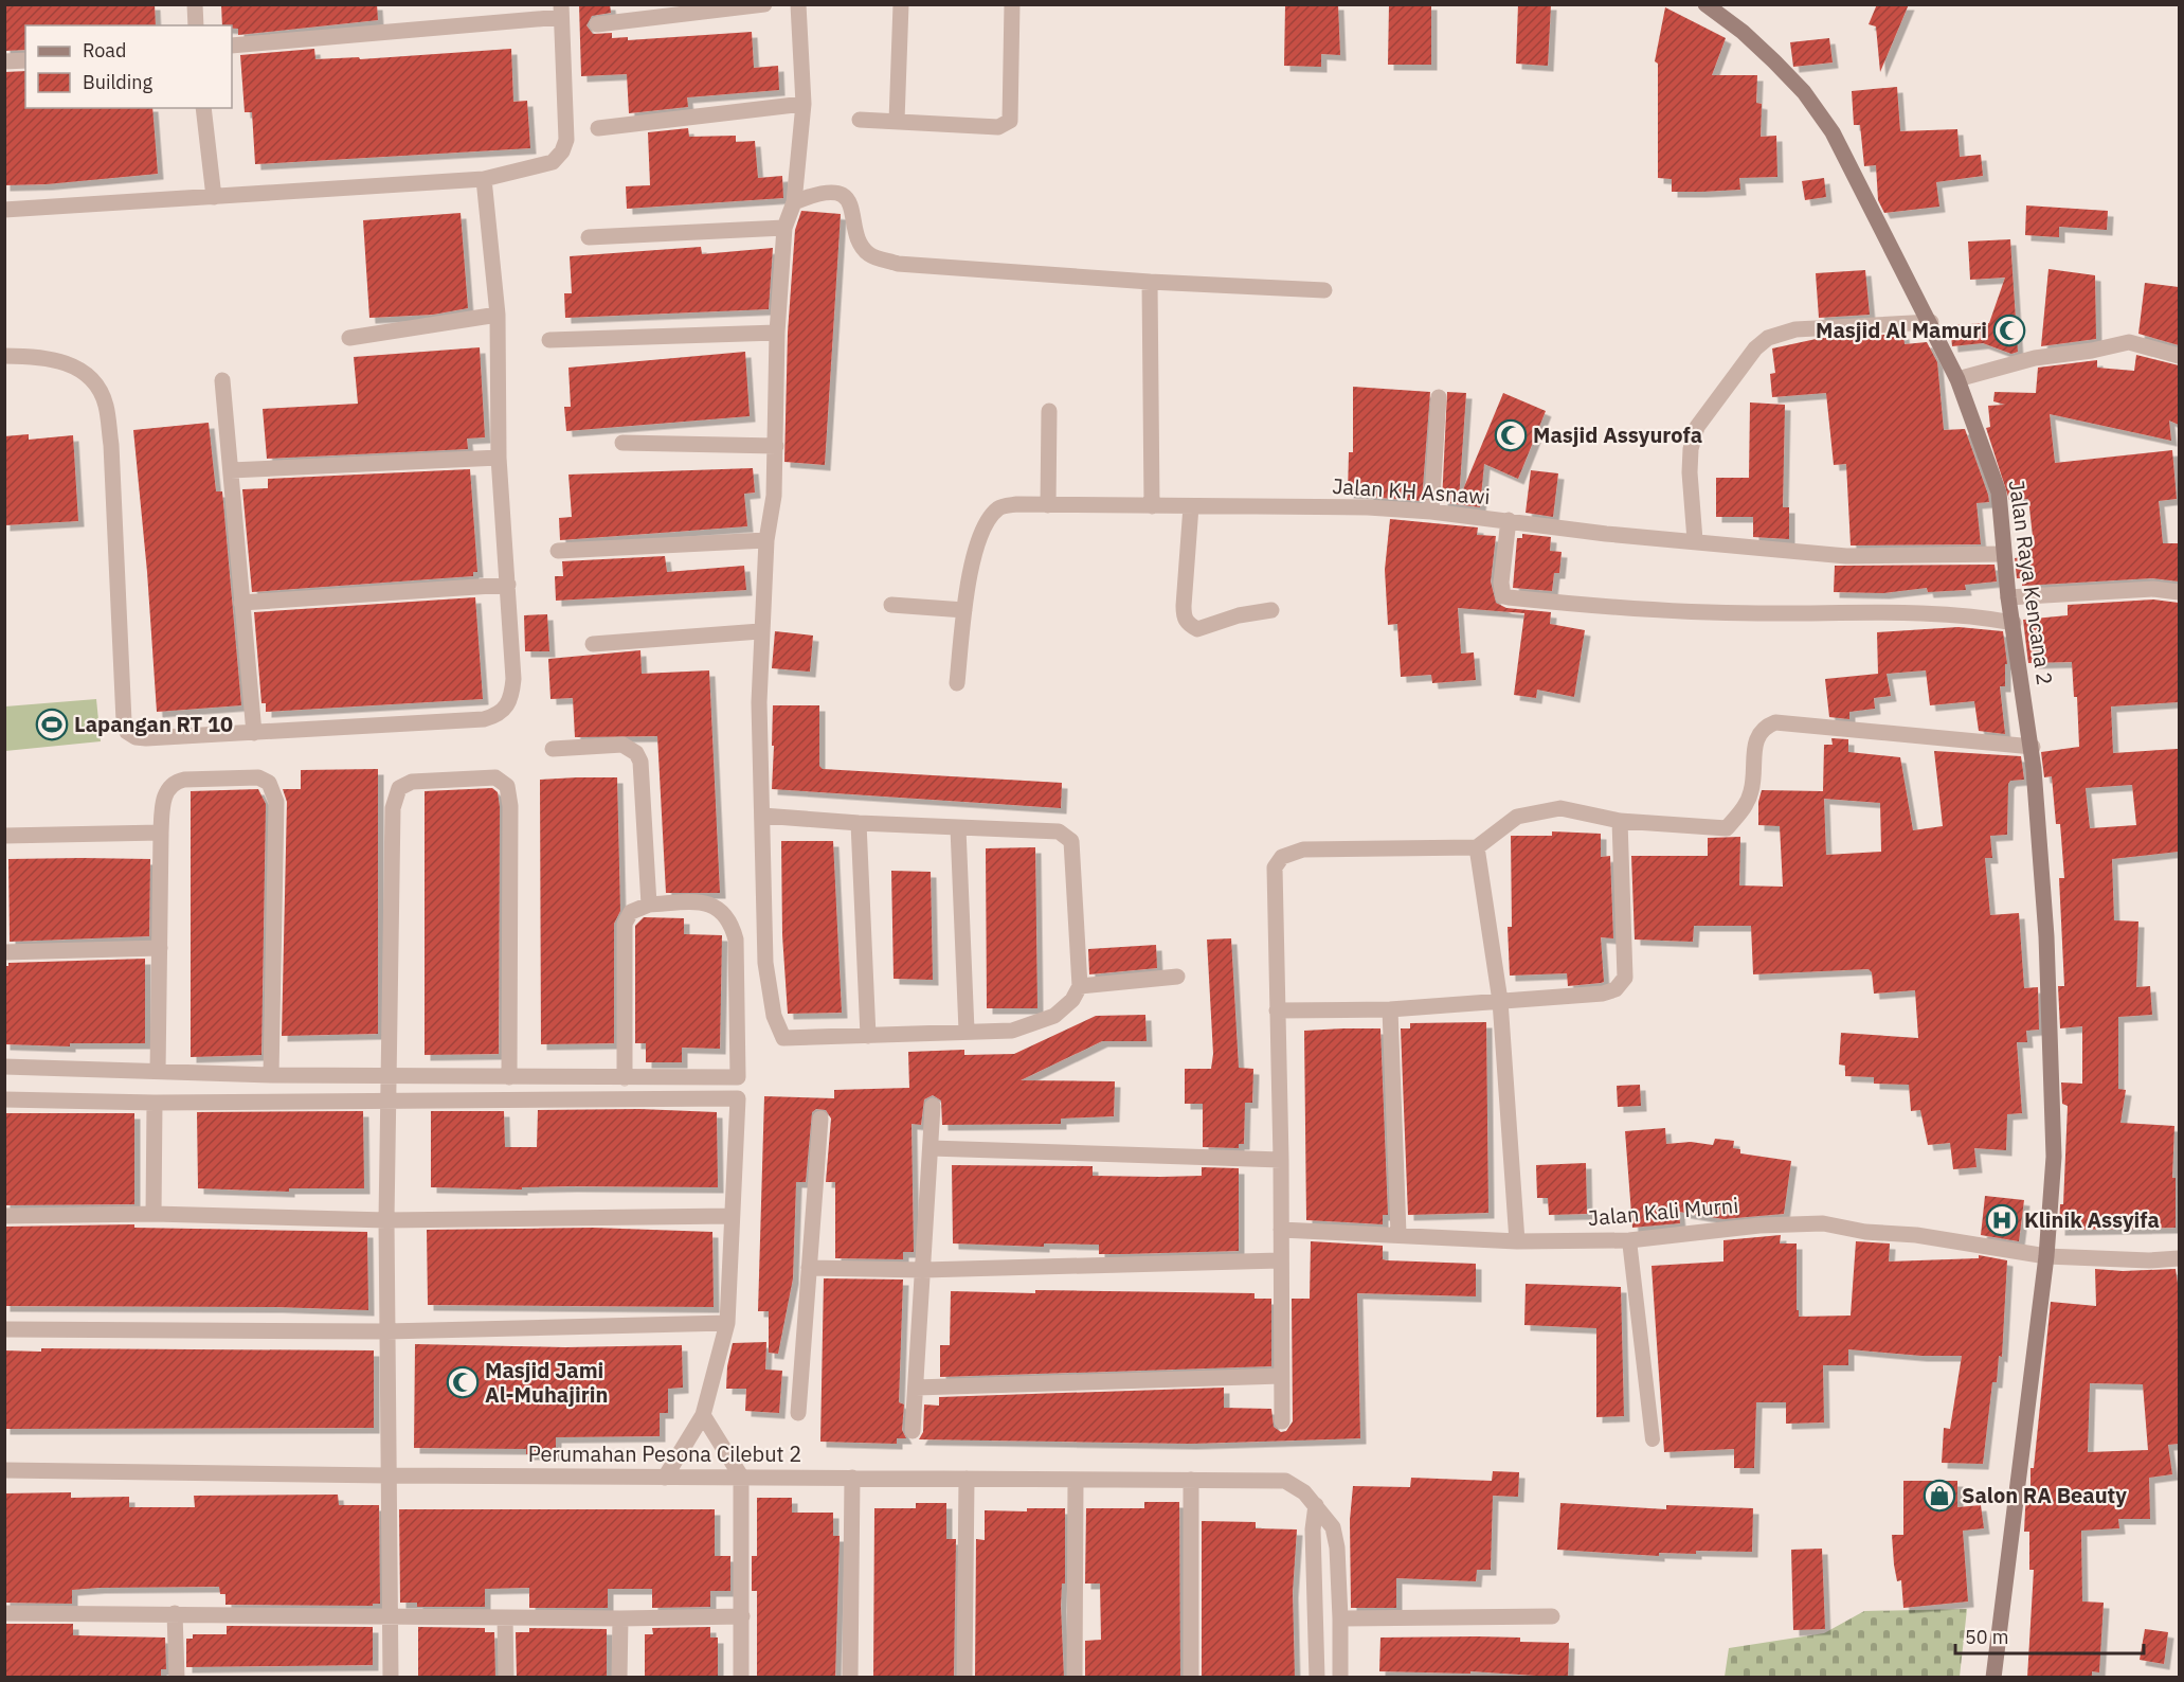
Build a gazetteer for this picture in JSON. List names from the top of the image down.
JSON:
{
  "streets": {
    "street": [
      "Jalan KH Asnawi",
      "Jalan Raya Kencana 2",
      "Jalan Kali Murni",
      "Perumahan Pesona Cilebut 2"
    ]
  },
  "crossings": [
    ["Jalan KH Asnawi", "Jalan Raya Kencana 2"],
    ["Jalan Raya Kencana 2", "Jalan Kali Murni"]
  ],
  "places": {
    "mosque": ["Masjid Al Mamuri", "Masjid Assyurofa", "Masjid Jami Al-Muhajirin"],
    "sports": ["Lapangan RT 10"],
    "hospital": ["Klinik Assyifa"],
    "shop": ["Salon RA Beauty"]
  },
  "legend": ["Road", "Building"],
  "scale_bar": "50 m"
}
